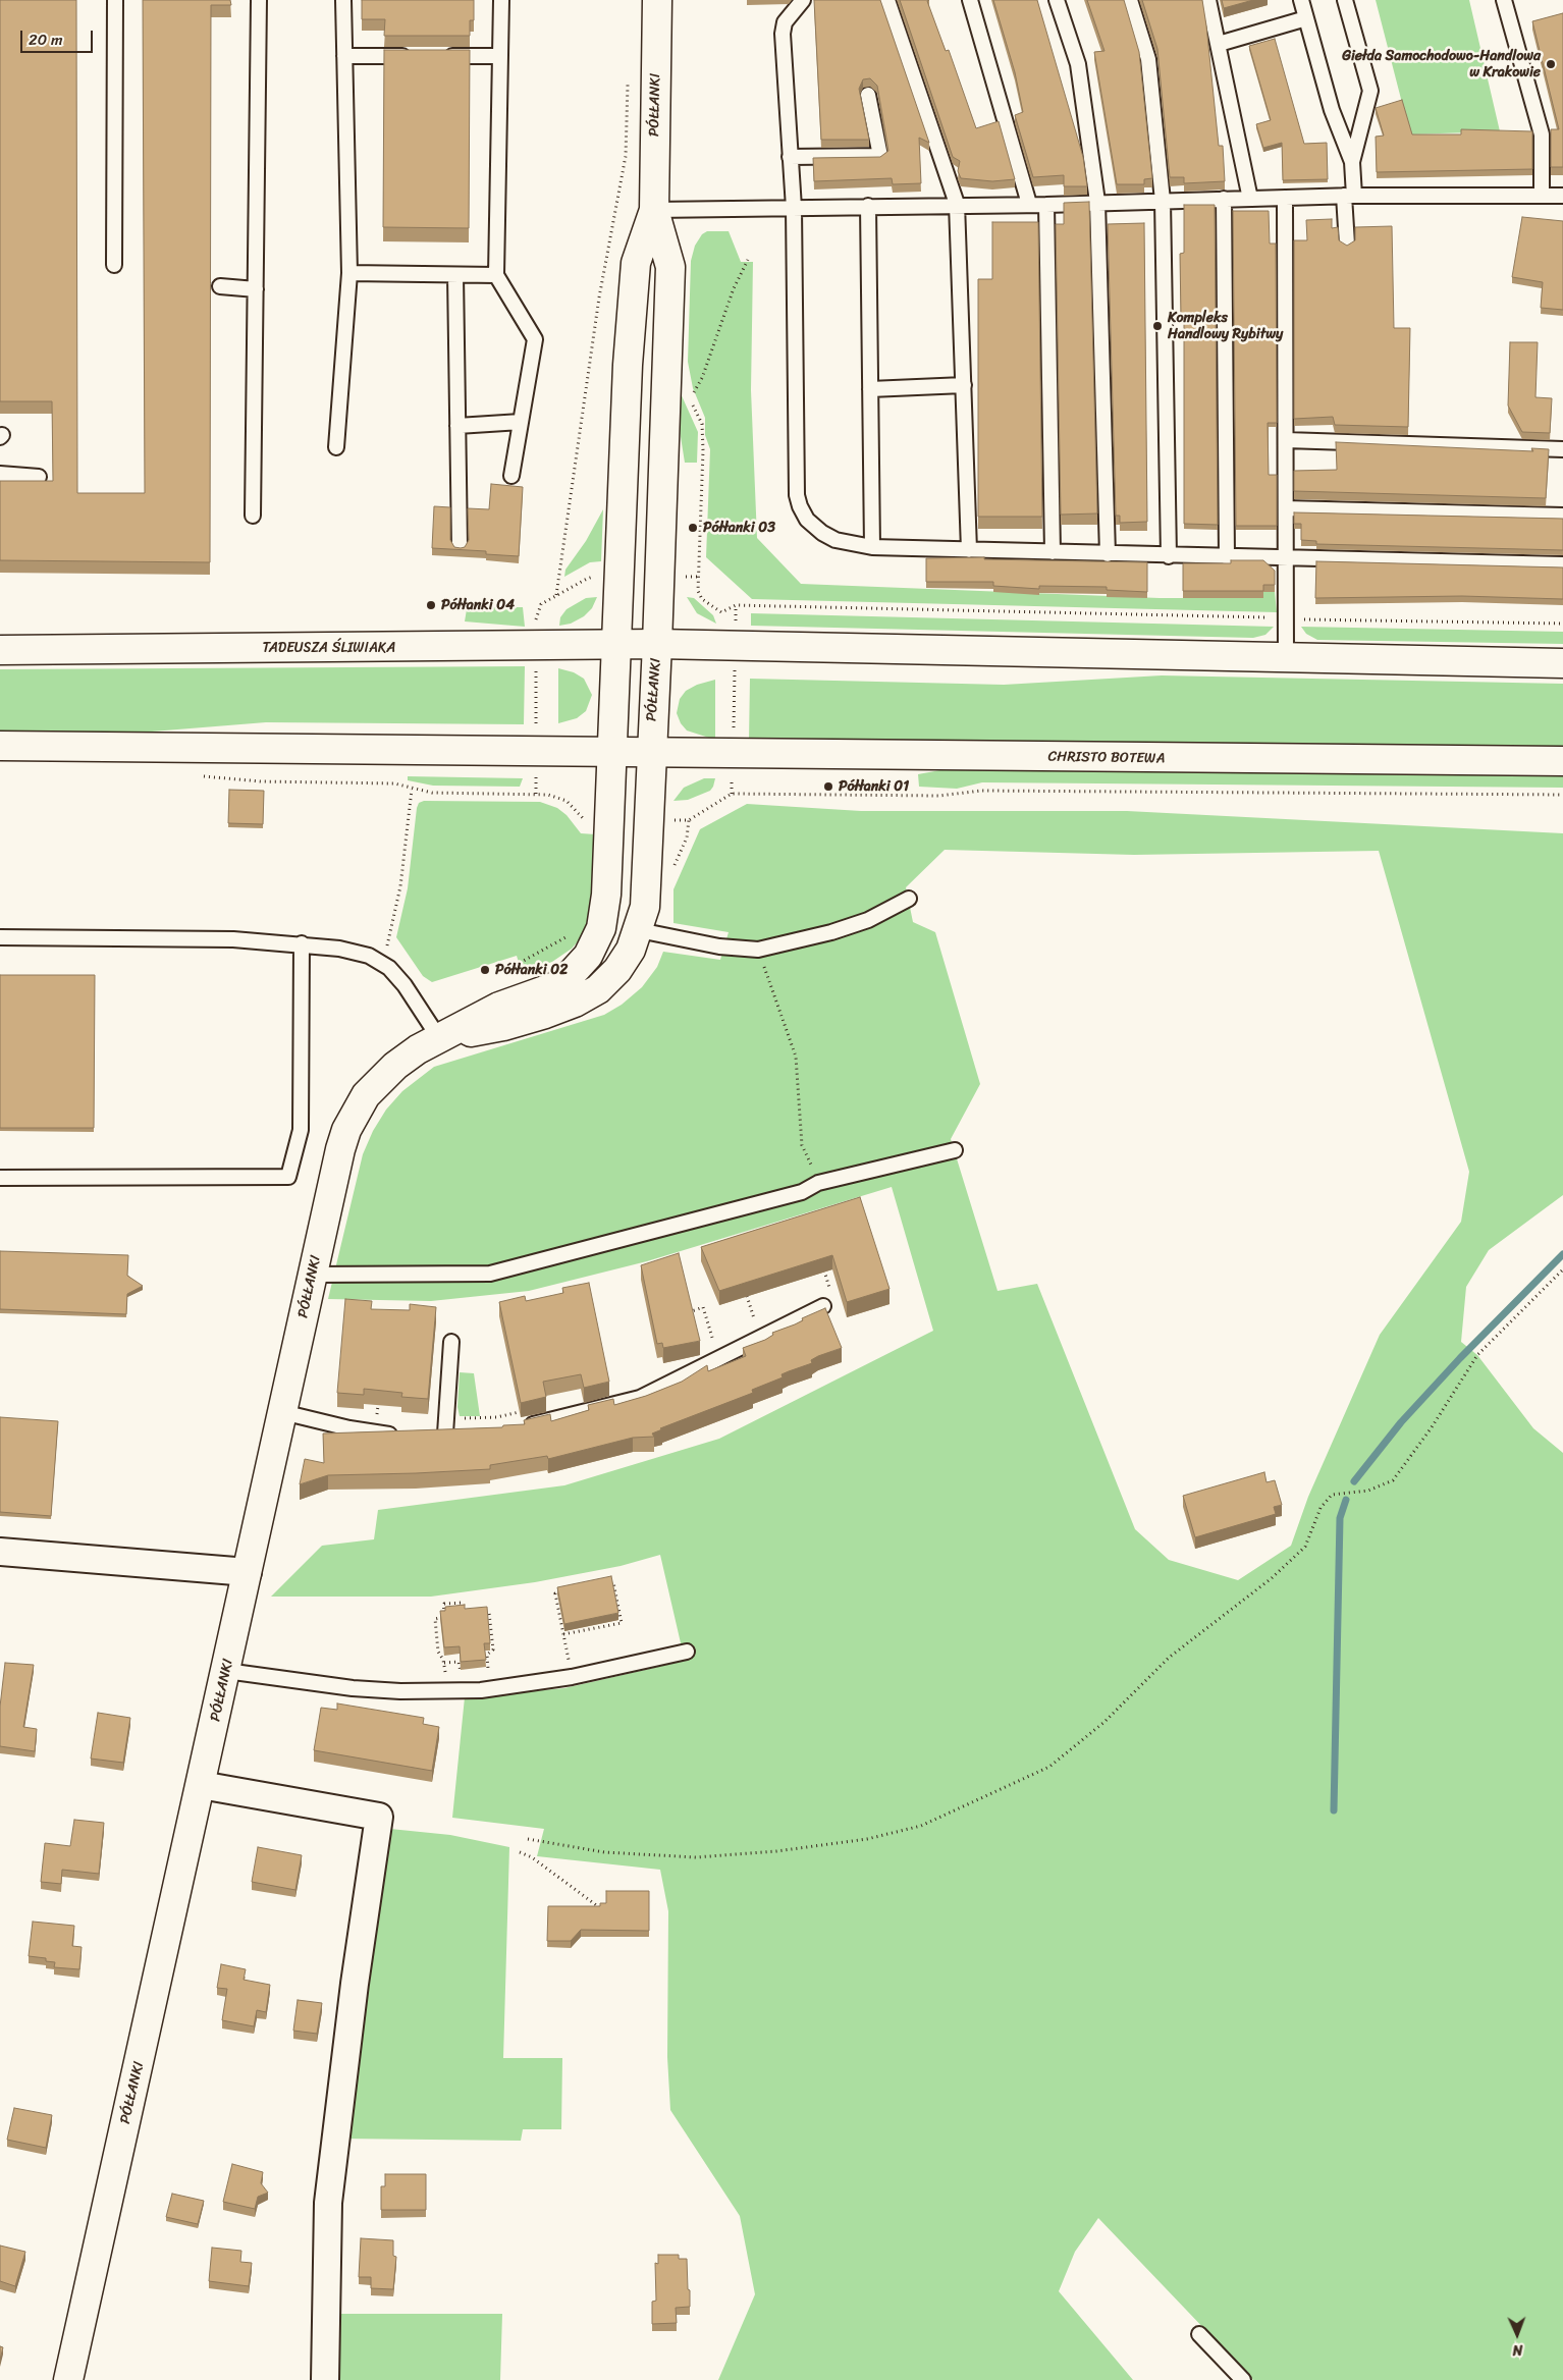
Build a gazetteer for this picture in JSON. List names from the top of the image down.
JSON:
{
  "streets": {
    "street": ["PÓŁŁANKI", "TADEUSZA ŚLIWIAKA", "CHRISTO BOTEWA"]
  },
  "crossings": [
    ["PÓŁŁANKI", "TADEUSZA ŚLIWIAKA"],
    ["PÓŁŁANKI", "CHRISTO BOTEWA"]
  ],
  "places": [
    "Giełda Samochodowo-Handlowa w Krakowie",
    "Kompleks Handlowy Rybitwy",
    "Półłanki 03",
    "Półłanki 04",
    "Półłanki 01",
    "Półłanki 02"
  ],
  "scale_bar": "20 m",
  "north": "bottom"
}
